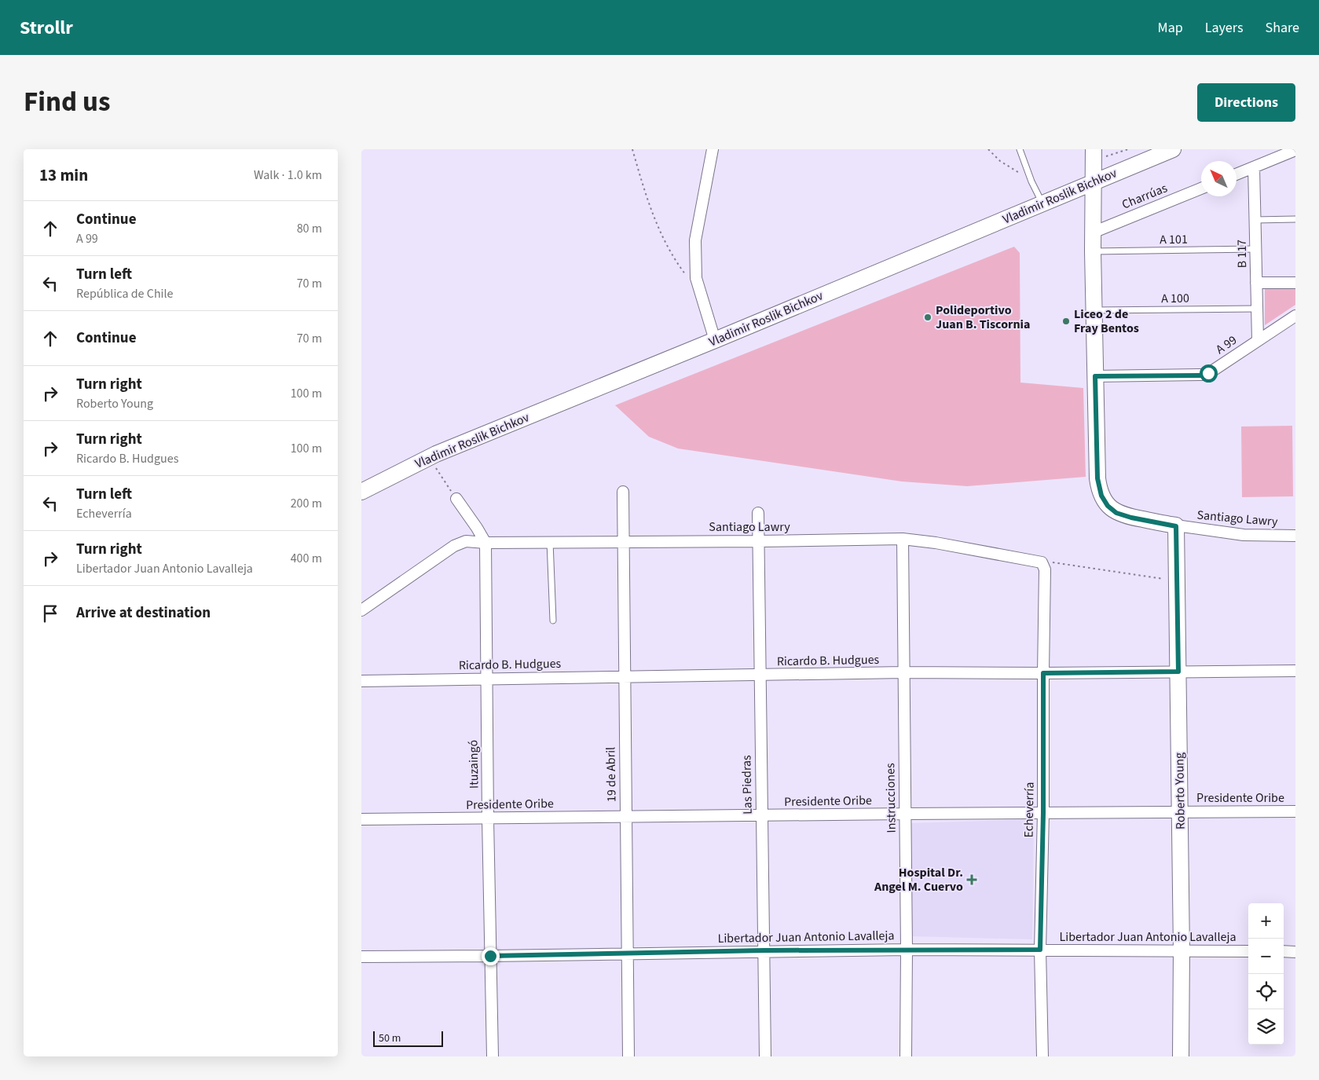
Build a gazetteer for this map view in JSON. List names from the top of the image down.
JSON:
{
  "streets": {
    "street": [
      "Vladimir Roslik Bichkov",
      "Charrúas",
      "B 117",
      "A 99",
      "Santiago Lawry",
      "Ricardo B. Hudgues",
      "Ituzaingó",
      "19 de Abril",
      "Las Piedras",
      "Roberto Young",
      "Instrucciones",
      "Presidente Oribe",
      "Echeverría",
      "Libertador Juan Antonio Lavalleja"
    ],
    "lane": ["A 101", "A 100"]
  },
  "crossings": [
    ["A 101", "B 117"],
    ["B 117", "A 100"],
    ["B 117", "A 99"],
    ["Santiago Lawry", "Ituzaingó"],
    ["Santiago Lawry", "19 de Abril"],
    ["Santiago Lawry", "Las Piedras"],
    ["Santiago Lawry", "Roberto Young"],
    ["Santiago Lawry", "Instrucciones"],
    ["Santiago Lawry", "Echeverría"],
    ["Ricardo B. Hudgues", "Ituzaingó"],
    ["Ricardo B. Hudgues", "19 de Abril"],
    ["Ricardo B. Hudgues", "Las Piedras"],
    ["Ricardo B. Hudgues", "Roberto Young"],
    ["Ricardo B. Hudgues", "Instrucciones"],
    ["Ricardo B. Hudgues", "Echeverría"],
    ["Ituzaingó", "Presidente Oribe"],
    ["Ituzaingó", "Libertador Juan Antonio Lavalleja"],
    ["19 de Abril", "Presidente Oribe"],
    ["19 de Abril", "Libertador Juan Antonio Lavalleja"],
    ["Las Piedras", "Presidente Oribe"],
    ["Las Piedras", "Libertador Juan Antonio Lavalleja"],
    ["Roberto Young", "Presidente Oribe"],
    ["Roberto Young", "Libertador Juan Antonio Lavalleja"],
    ["Instrucciones", "Presidente Oribe"],
    ["Instrucciones", "Libertador Juan Antonio Lavalleja"],
    ["Presidente Oribe", "Echeverría"],
    ["Echeverría", "Libertador Juan Antonio Lavalleja"]
  ],
  "places": {
    "other": ["Polideportivo Juan B. Tiscornia", "Liceo 2 de Fray Bentos"],
    "health": ["Hospital Dr. Angel M. Cuervo"]
  },
  "scale_bar": "50 m",
  "north": "top left",
  "page": {
    "header": "Strollr",
    "nav": ["Map", "Layers", "Share"],
    "title": "Find us",
    "buttons": "Directions",
    "heading": ["13 min", "Walk · 1.0 km"],
    "list": [
      ["Continue", "A 99", "80 m"],
      ["Turn left", "República de Chile", "70 m"],
      ["Continue", "70 m"],
      ["Turn right", "Roberto Young", "100 m"],
      ["Turn right", "Ricardo B. Hudgues", "100 m"],
      ["Turn left", "Echeverría", "200 m"],
      ["Turn right", "Libertador Juan Antonio Lavalleja", "400 m"],
      "Arrive at destination"
    ],
    "map_buttons": ["+", "−"],
    "scale": "50 m"
  }
}
